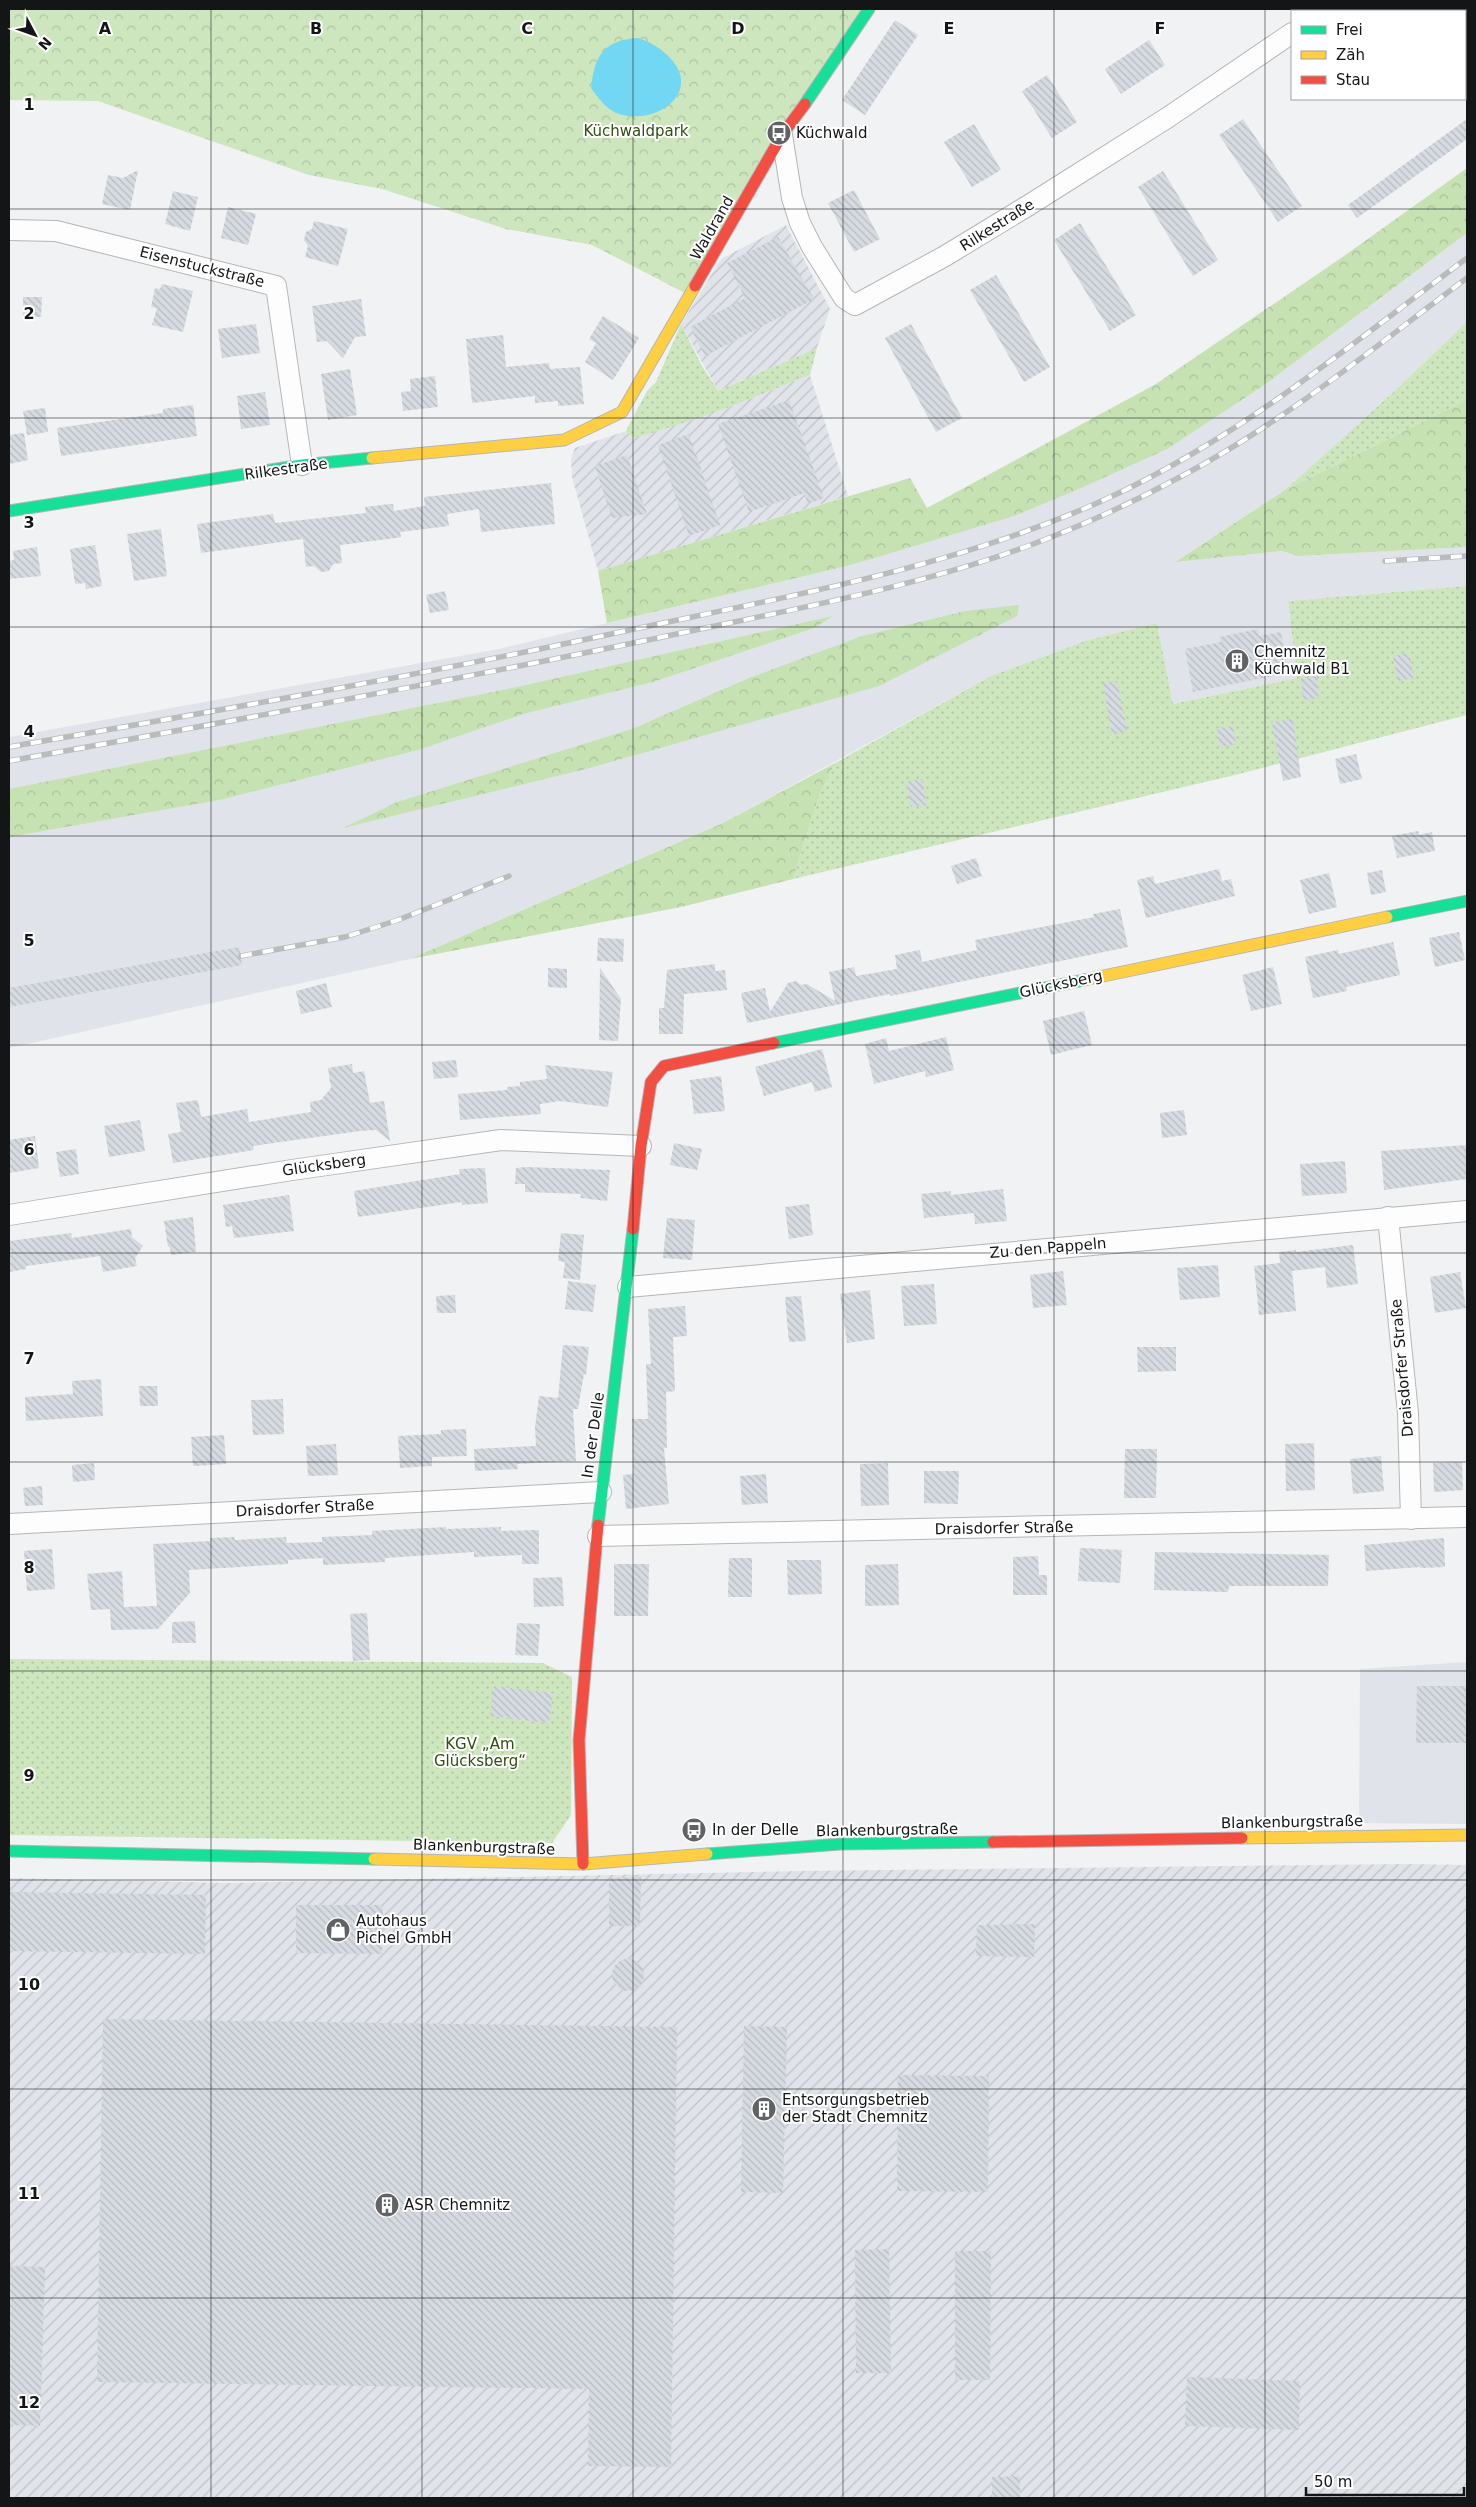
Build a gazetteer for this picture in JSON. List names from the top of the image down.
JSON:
{
  "streets": {
    "street": [
      "Rilkestraße",
      "Waldrand",
      "Eisenstuckstraße",
      "Glücksberg",
      "Zu den Pappeln",
      "Draisdorfer Straße",
      "In der Delle",
      "Blankenburgstraße"
    ]
  },
  "crossings": [
    ["Rilkestraße", "Waldrand"],
    ["Rilkestraße", "Eisenstuckstraße"],
    ["Glücksberg", "In der Delle"],
    ["Zu den Pappeln", "Draisdorfer Straße"],
    ["Zu den Pappeln", "In der Delle"],
    ["Draisdorfer Straße", "In der Delle"],
    ["In der Delle", "Blankenburgstraße"]
  ],
  "parks": ["Küchwaldpark", "KGV „Am Glücksberg“"],
  "places": {
    "bus stop": ["Küchwald", "In der Delle"],
    "building": ["Chemnitz Küchwald B1", "Entsorgungsbetrieb der Stadt Chemnitz", "ASR Chemnitz"],
    "shop": ["Autohaus Pichel GmbH"]
  },
  "legend": ["Frei", "Zäh", "Stau"],
  "scale_bar": "50 m",
  "north": "bottom right",
  "grid": {
    "columns": [
      "A",
      "B",
      "C",
      "D",
      "E",
      "F"
    ],
    "rows": [
      "1",
      "2",
      "3",
      "4",
      "5",
      "6",
      "7",
      "8",
      "9",
      "10",
      "11",
      "12"
    ]
  }
}
